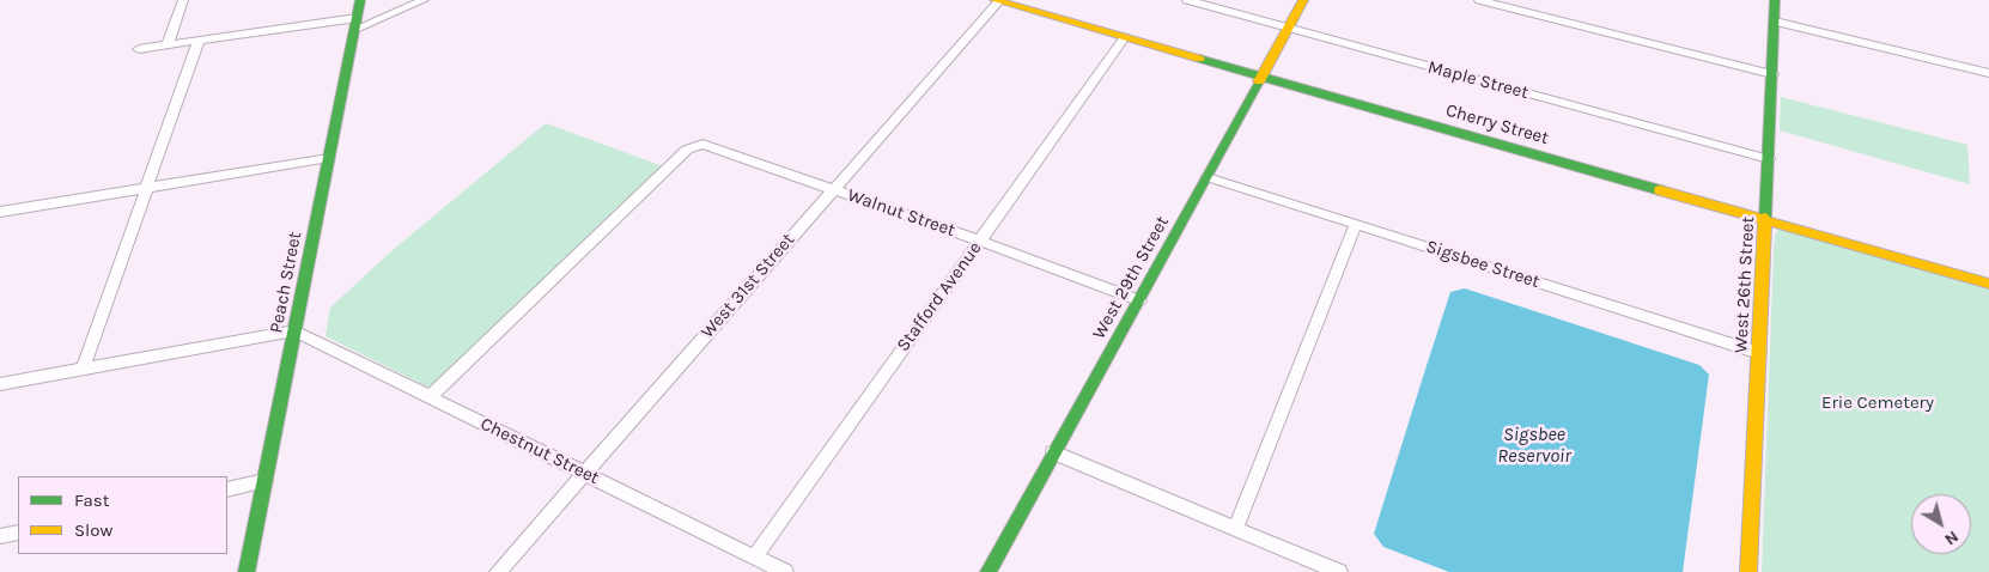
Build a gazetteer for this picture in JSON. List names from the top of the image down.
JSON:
{
  "streets": {
    "street": [
      "Maple Street",
      "Cherry Street",
      "Walnut Street",
      "Sigsbee Street",
      "West 29th Street",
      "Peach Street",
      "West 26th Street",
      "West 31st Street",
      "Stafford Avenue",
      "Chestnut Street"
    ]
  },
  "crossings": [
    ["Maple Street", "West 29th Street"],
    ["Maple Street", "West 26th Street"],
    ["Cherry Street", "West 29th Street"],
    ["Cherry Street", "West 26th Street"],
    ["Cherry Street", "West 31st Street"],
    ["Cherry Street", "Stafford Avenue"],
    ["Walnut Street", "West 29th Street"],
    ["Walnut Street", "West 31st Street"],
    ["Walnut Street", "Stafford Avenue"],
    ["Walnut Street", "Chestnut Street"],
    ["Sigsbee Street", "West 29th Street"],
    ["Sigsbee Street", "West 26th Street"],
    ["Peach Street", "Chestnut Street"],
    ["West 31st Street", "Chestnut Street"],
    ["Stafford Avenue", "Chestnut Street"]
  ],
  "water": ["Sigsbee Reservoir"],
  "parks": ["Erie Cemetery"],
  "legend": ["Fast", "Slow"],
  "north": "bottom right"
}
